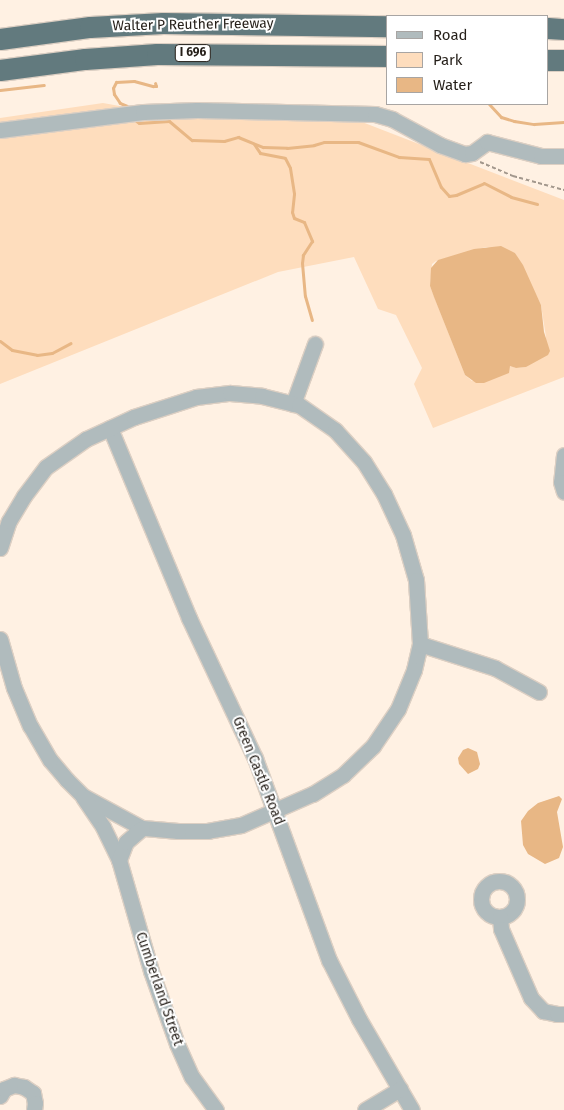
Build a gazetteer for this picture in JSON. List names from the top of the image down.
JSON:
{
  "streets": {
    "highway": ["Walter P Reuther Freeway", "I 696"],
    "street": ["Green Castle Road", "Cumberland Street"]
  },
  "legend": ["Road", "Park", "Water"]
}
